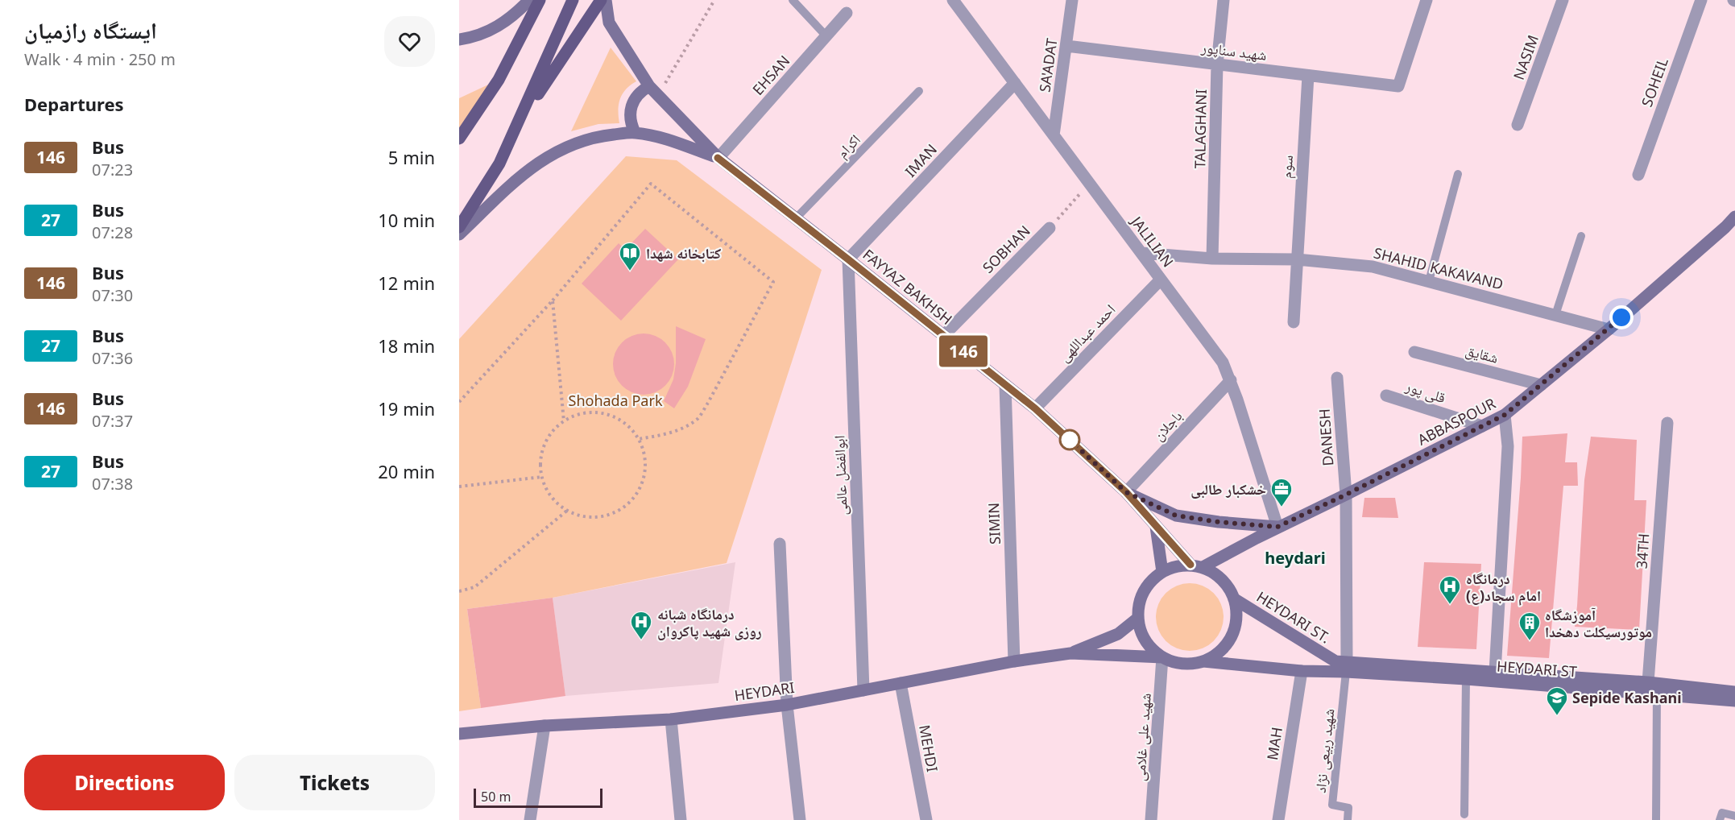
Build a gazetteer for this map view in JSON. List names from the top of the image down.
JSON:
{
  "streets": {
    "street": [
      "شهید سناپور",
      "NASIM",
      "SA'ADAT",
      "EHSAN",
      "SOHEIL",
      "TALAGHANI",
      "IMAN",
      "سوم",
      "JALILIAN",
      "SOBHAN",
      "SHAHID KAKAVAND",
      "FAYYAZ BAKHSH",
      "احمد عبداللهی",
      "شقایق",
      "قلی پور",
      "ABBASPOUR",
      "باجلان",
      "DANESH",
      "ابوالفضل عالمی",
      "SIMIN",
      "34TH",
      "HEYDARI ST.",
      "HEYDARI ST",
      "HEYDARI",
      "شهید علی غلامی",
      "MAH",
      "MEHDI"
    ],
    "lane": ["اکرام", "شهید ربیعی نژاد"]
  },
  "crossings": [
    ["شهید سناپور", "SA'ADAT"],
    ["شهید سناپور", "TALAGHANI"],
    ["شهید سناپور", "سوم"],
    ["SA'ADAT", "JALILIAN"],
    ["EHSAN", "FAYYAZ BAKHSH"],
    ["TALAGHANI", "SHAHID KAKAVAND"],
    ["اکرام", "FAYYAZ BAKHSH"],
    ["IMAN", "JALILIAN"],
    ["IMAN", "FAYYAZ BAKHSH"],
    ["IMAN", "ابوالفضل عالمی"],
    ["سوم", "SHAHID KAKAVAND"],
    ["JALILIAN", "SOBHAN"],
    ["JALILIAN", "SHAHID KAKAVAND"],
    ["JALILIAN", "احمد عبداللهی"],
    ["JALILIAN", "ABBASPOUR"],
    ["JALILIAN", "باجلان"],
    ["SOBHAN", "FAYYAZ BAKHSH"],
    ["SHAHID KAKAVAND", "ABBASPOUR"],
    ["FAYYAZ BAKHSH", "احمد عبداللهی"],
    ["FAYYAZ BAKHSH", "ABBASPOUR"],
    ["FAYYAZ BAKHSH", "باجلان"],
    ["FAYYAZ BAKHSH", "ابوالفضل عالمی"],
    ["FAYYAZ BAKHSH", "SIMIN"],
    ["FAYYAZ BAKHSH", "HEYDARI ST."],
    ["FAYYAZ BAKHSH", "شهید علی غلامی"],
    ["شقایق", "ABBASPOUR"],
    ["قلی پور", "ABBASPOUR"],
    ["ABBASPOUR", "DANESH"],
    ["ABBASPOUR", "HEYDARI ST."],
    ["ABBASPOUR", "شهید علی غلامی"],
    ["DANESH", "HEYDARI ST."],
    ["DANESH", "HEYDARI ST"],
    ["DANESH", "شهید ربیعی نژاد"],
    ["ابوالفضل عالمی", "HEYDARI"],
    ["SIMIN", "HEYDARI"],
    ["34TH", "HEYDARI ST"],
    ["HEYDARI ST.", "HEYDARI ST"],
    ["HEYDARI ST.", "شهید علی غلامی"],
    ["HEYDARI ST.", "شهید ربیعی نژاد"],
    ["HEYDARI ST", "شهید ربیعی نژاد"],
    ["HEYDARI", "MEHDI"]
  ],
  "districts": ["heydari"],
  "parks": ["Shohada Park"],
  "places": {
    "library": ["کتابخانه شهدا"],
    "office": ["خشکبار طالبی"],
    "hospital": ["درمانگاه امام سجاد(ع)", "درمانگاه شبانه روزی شهید پاکروان"],
    "building": ["آموزشگاه موتورسیکلت دهخدا"],
    "school or university": ["Sepide Kashani"]
  },
  "lines": ["bus line 146"],
  "scale_bar": "50 m",
  "page": {
    "heading": [
      ["ایستگاه رازمیان", "Walk · 4 min · 250 m"],
      "Departures"
    ],
    "on_map": "146",
    "list": [
      {
        "mark": "146",
        "name": "Bus",
        "note": "07:23",
        "value": "5 min"
      },
      {
        "mark": "27",
        "name": "Bus",
        "note": "07:28",
        "value": "10 min"
      },
      {
        "mark": "146",
        "name": "Bus",
        "note": "07:30",
        "value": "12 min"
      },
      {
        "mark": "27",
        "name": "Bus",
        "note": "07:36",
        "value": "18 min"
      },
      {
        "mark": "146",
        "name": "Bus",
        "note": "07:37",
        "value": "19 min"
      },
      {
        "mark": "27",
        "name": "Bus",
        "note": "07:38",
        "value": "20 min"
      }
    ],
    "buttons": ["Directions", "Tickets"],
    "scale": "50 m"
  }
}
